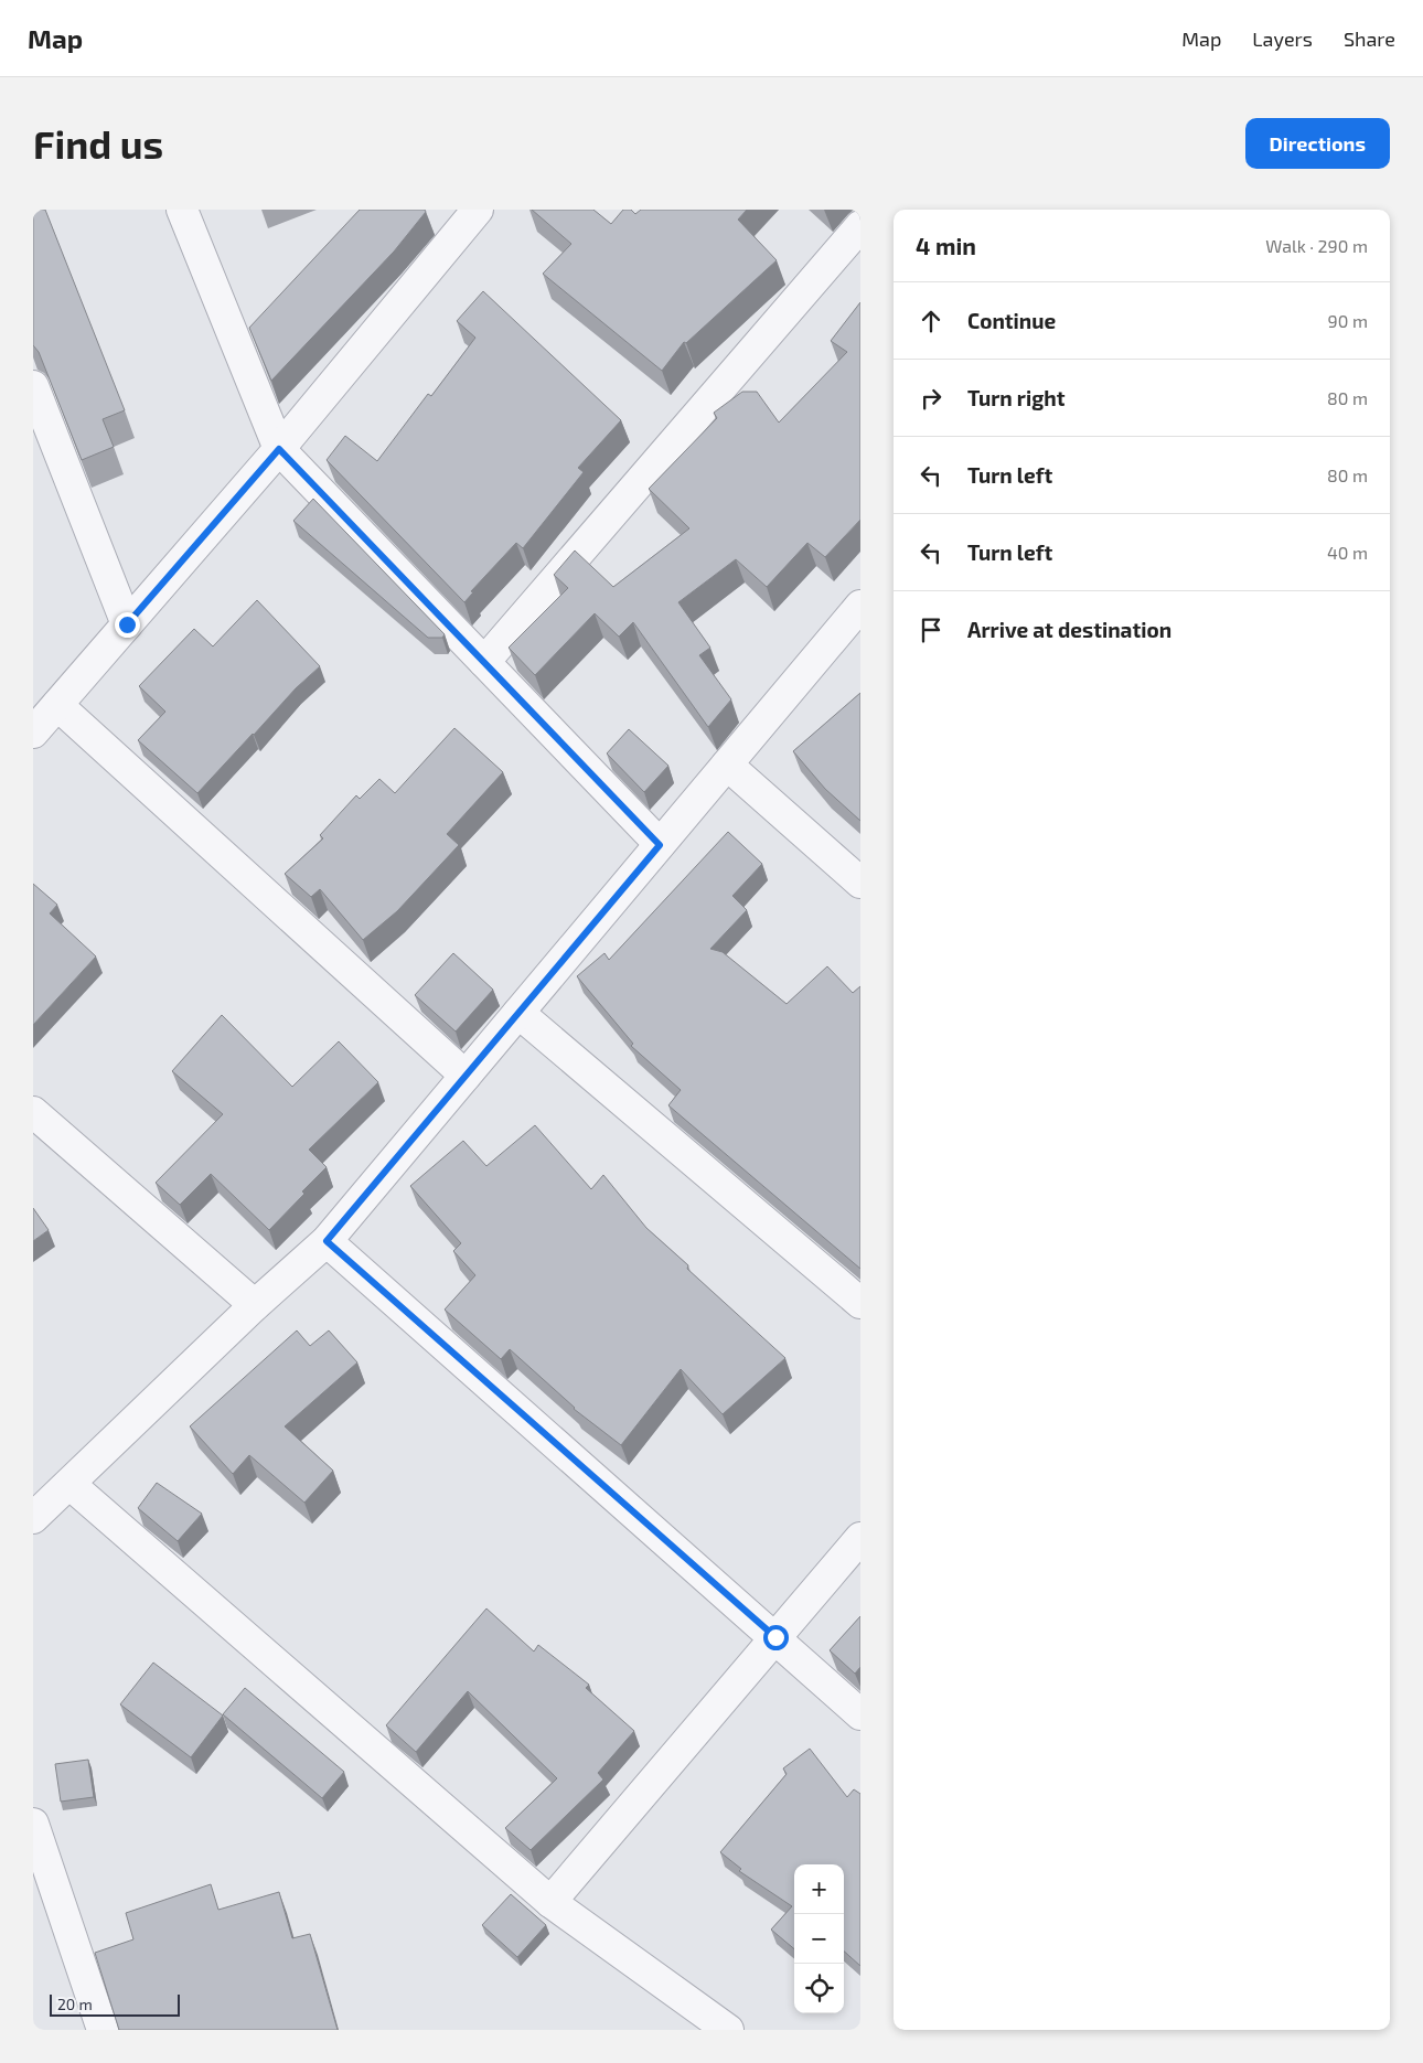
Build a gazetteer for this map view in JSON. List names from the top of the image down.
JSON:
{
  "scale_bar": "20 m",
  "page": {
    "header": "Map",
    "nav": ["Map", "Layers", "Share"],
    "buttons": "Directions",
    "title": "Find us",
    "heading": ["4 min", "Walk · 290 m"],
    "list": [
      ["Continue", "90 m"],
      ["Turn right", "80 m"],
      ["Turn left", "80 m"],
      ["Turn left", "40 m"],
      "Arrive at destination"
    ],
    "map_buttons": ["+", "−"],
    "scale": "20 m"
  }
}
